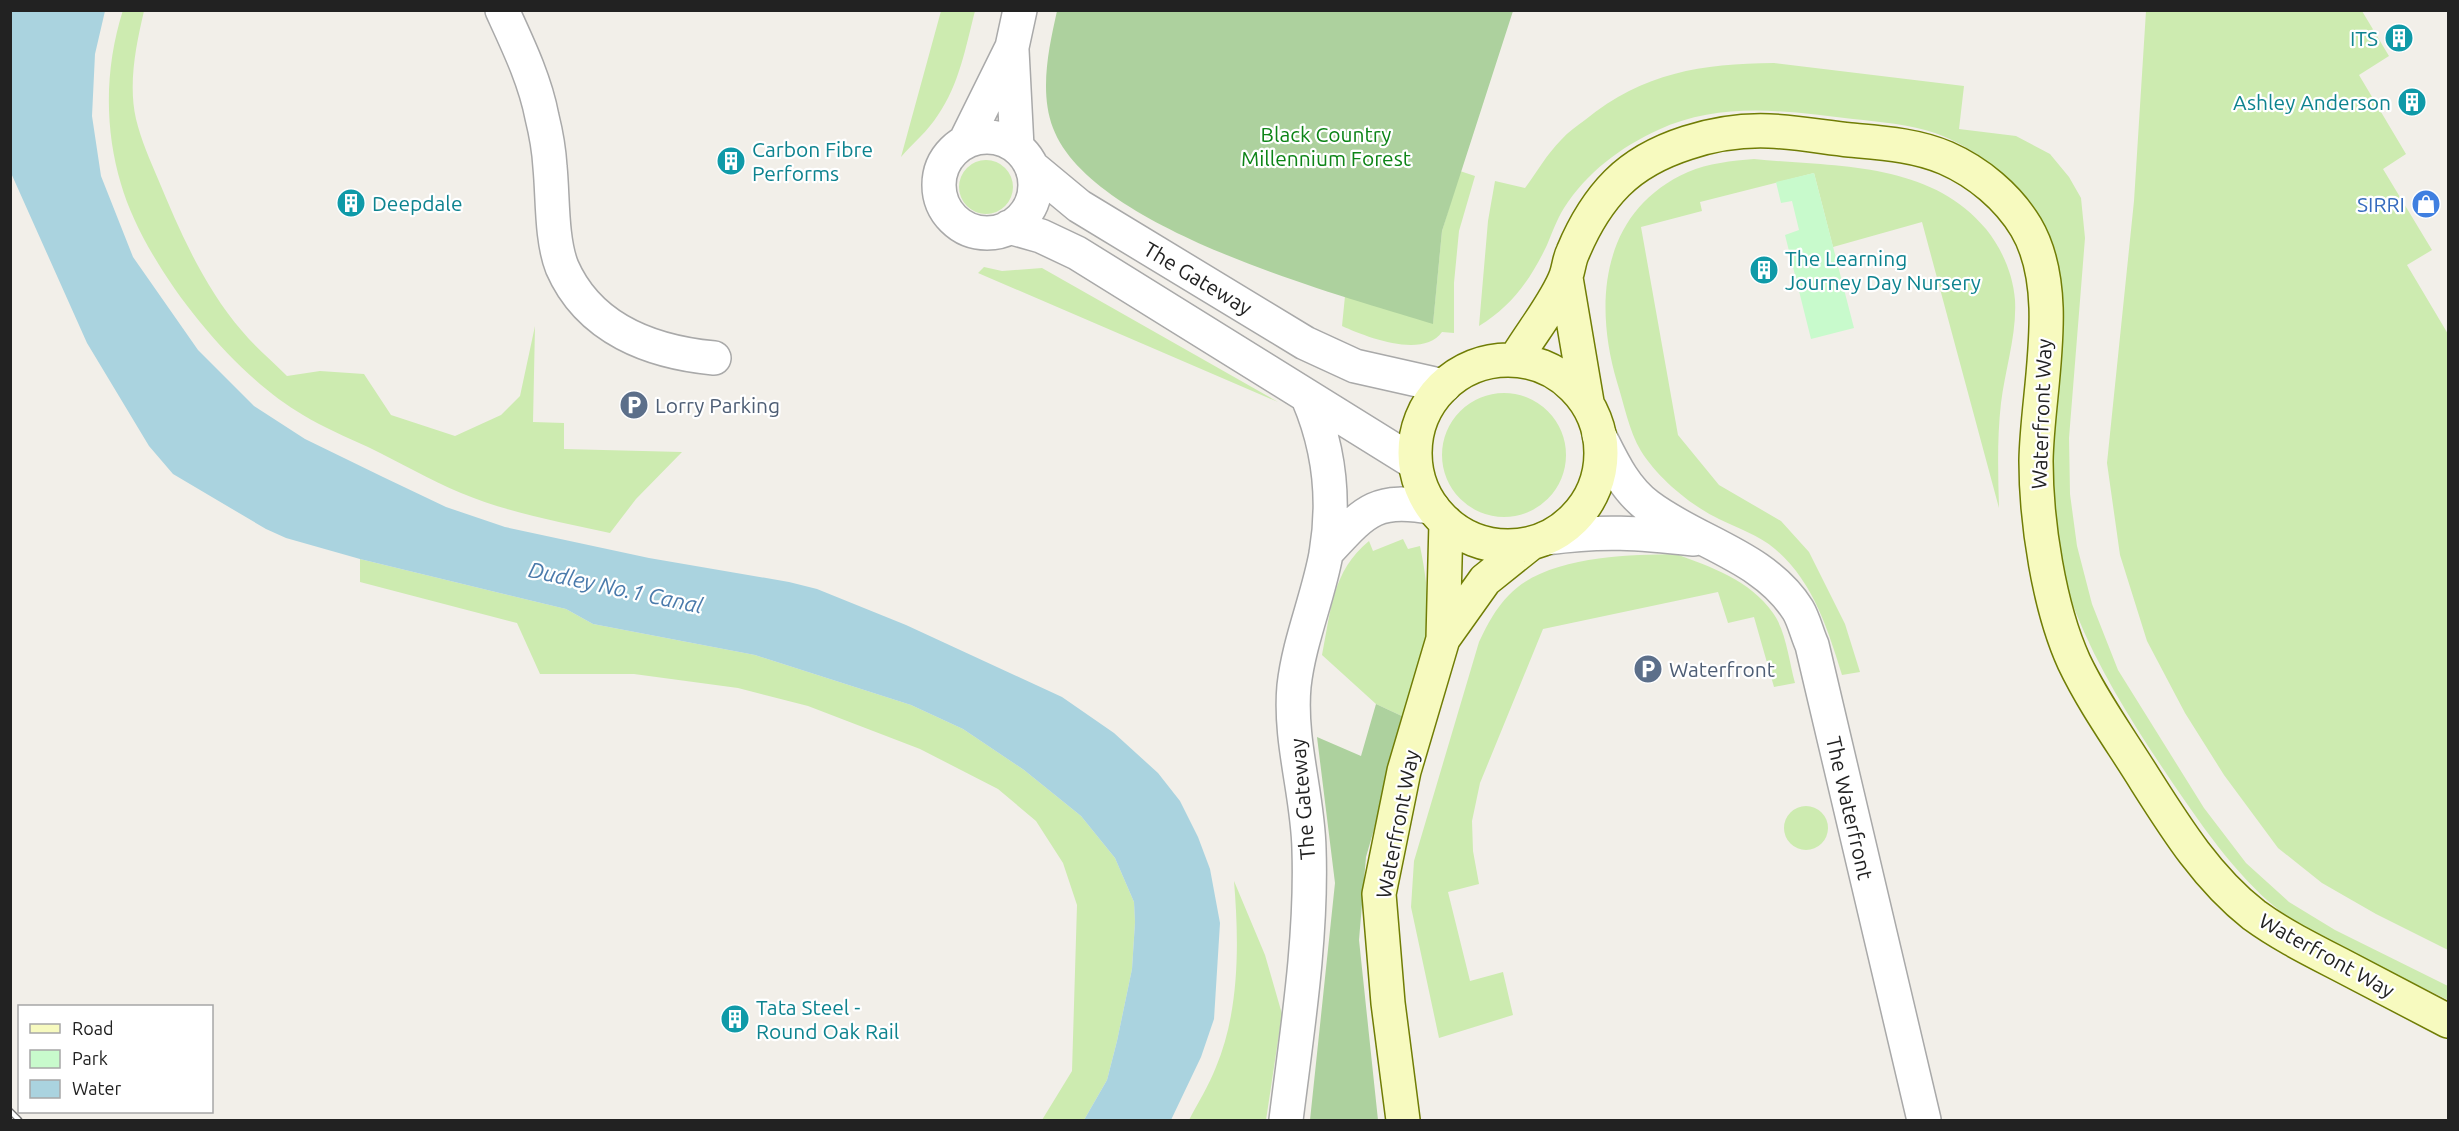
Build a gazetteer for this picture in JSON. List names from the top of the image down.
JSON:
{
  "streets": {
    "street": ["The Gateway", "Waterfront Way", "The Waterfront"]
  },
  "crossings": [
    ["The Gateway", "Waterfront Way"],
    ["The Gateway", "The Waterfront"],
    ["Waterfront Way", "The Waterfront"]
  ],
  "water": ["Dudley No.1 Canal"],
  "parks": ["Black Country Millennium Forest"],
  "places": {
    "building": [
      "ITS",
      "Ashley Anderson",
      "Carbon Fibre Performs",
      "Deepdale",
      "The Learning Journey Day Nursery",
      "Tata Steel - Round Oak Rail"
    ],
    "shop": ["SIRRI"],
    "parking": ["Lorry Parking", "Waterfront"]
  },
  "legend": ["Road", "Park", "Water"]
}
